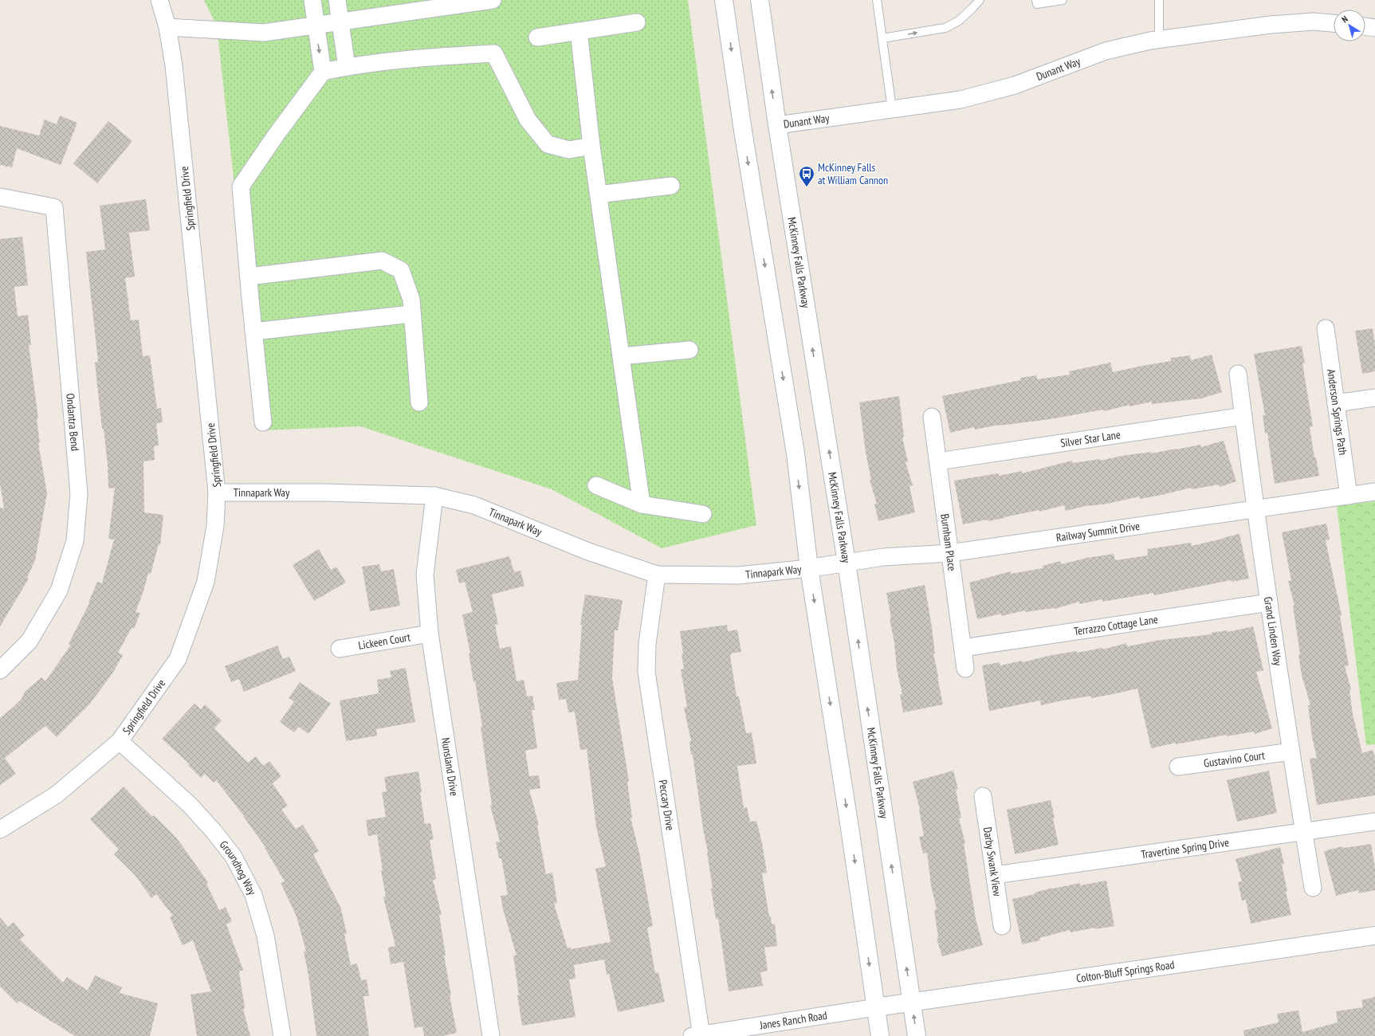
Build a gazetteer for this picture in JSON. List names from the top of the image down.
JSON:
{
  "streets": {
    "main road": ["McKinney Falls Parkway", "Colton-Bluff Springs Road"],
    "street": [
      "Dunant Way",
      "Springfield Drive",
      "Anderson Springs Path",
      "Ondantra Bend",
      "Silver Star Lane",
      "Tinnapark Way",
      "Railway Summit Drive",
      "Burnham Place",
      "Terrazzo Cottage Lane",
      "Grand Linden Way",
      "Lickeen Court",
      "Gustavino Court",
      "Nunsland Drive",
      "Peccary Drive",
      "Travertine Spring Drive",
      "Darby Swank View",
      "Groundhog Way",
      "Janes Ranch Road"
    ]
  },
  "crossings": [
    ["Dunant Way", "McKinney Falls Parkway"],
    ["Springfield Drive", "Tinnapark Way"],
    ["Springfield Drive", "Groundhog Way"],
    ["McKinney Falls Parkway", "Railway Summit Drive"],
    ["McKinney Falls Parkway", "Colton-Bluff Springs Road"],
    ["Anderson Springs Path", "Railway Summit Drive"],
    ["Silver Star Lane", "Burnham Place"],
    ["Silver Star Lane", "Grand Linden Way"],
    ["Tinnapark Way", "Nunsland Drive"],
    ["Tinnapark Way", "Peccary Drive"],
    ["Railway Summit Drive", "Burnham Place"],
    ["Railway Summit Drive", "Grand Linden Way"],
    ["Burnham Place", "Terrazzo Cottage Lane"],
    ["Terrazzo Cottage Lane", "Grand Linden Way"],
    ["Grand Linden Way", "Gustavino Court"],
    ["Grand Linden Way", "Travertine Spring Drive"],
    ["Lickeen Court", "Nunsland Drive"],
    ["Peccary Drive", "Janes Ranch Road"],
    ["Travertine Spring Drive", "Darby Swank View"],
    ["Colton-Bluff Springs Road", "Janes Ranch Road"]
  ],
  "places": {
    "bus stop": ["McKinney Falls at William Cannon"]
  },
  "north": "top left"
}
